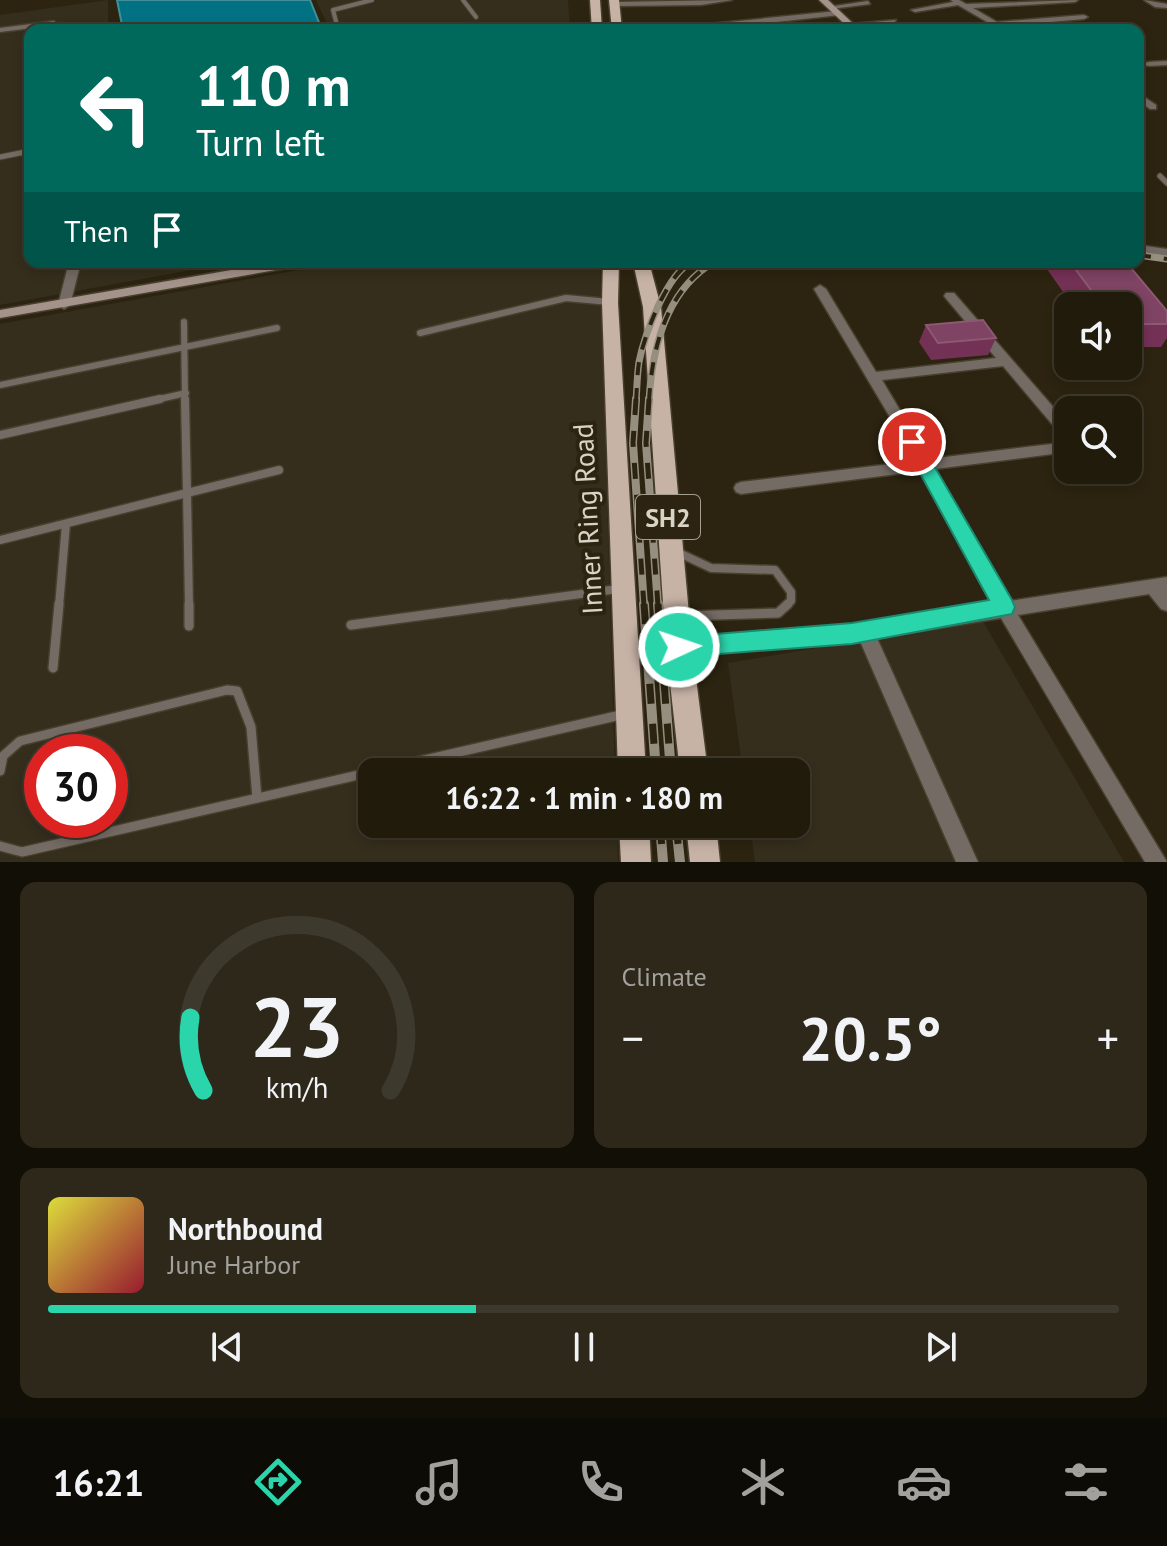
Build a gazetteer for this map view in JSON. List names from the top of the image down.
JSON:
{
  "streets": {
    "main road": ["SH2", "Inner Ring Road"]
  },
  "page": {
    "turn": ["110 m", "Turn left"],
    "then": "Then",
    "limit": "30",
    "trip": "16:22 · 1 min · 180 m",
    "tile": "Climate",
    "heat": ["−", "20.5°", "+"],
    "song": ["Northbound", "June Harbor"],
    "tabs": "16:21",
    "gauge": ["23", "km/h"]
  }
}
